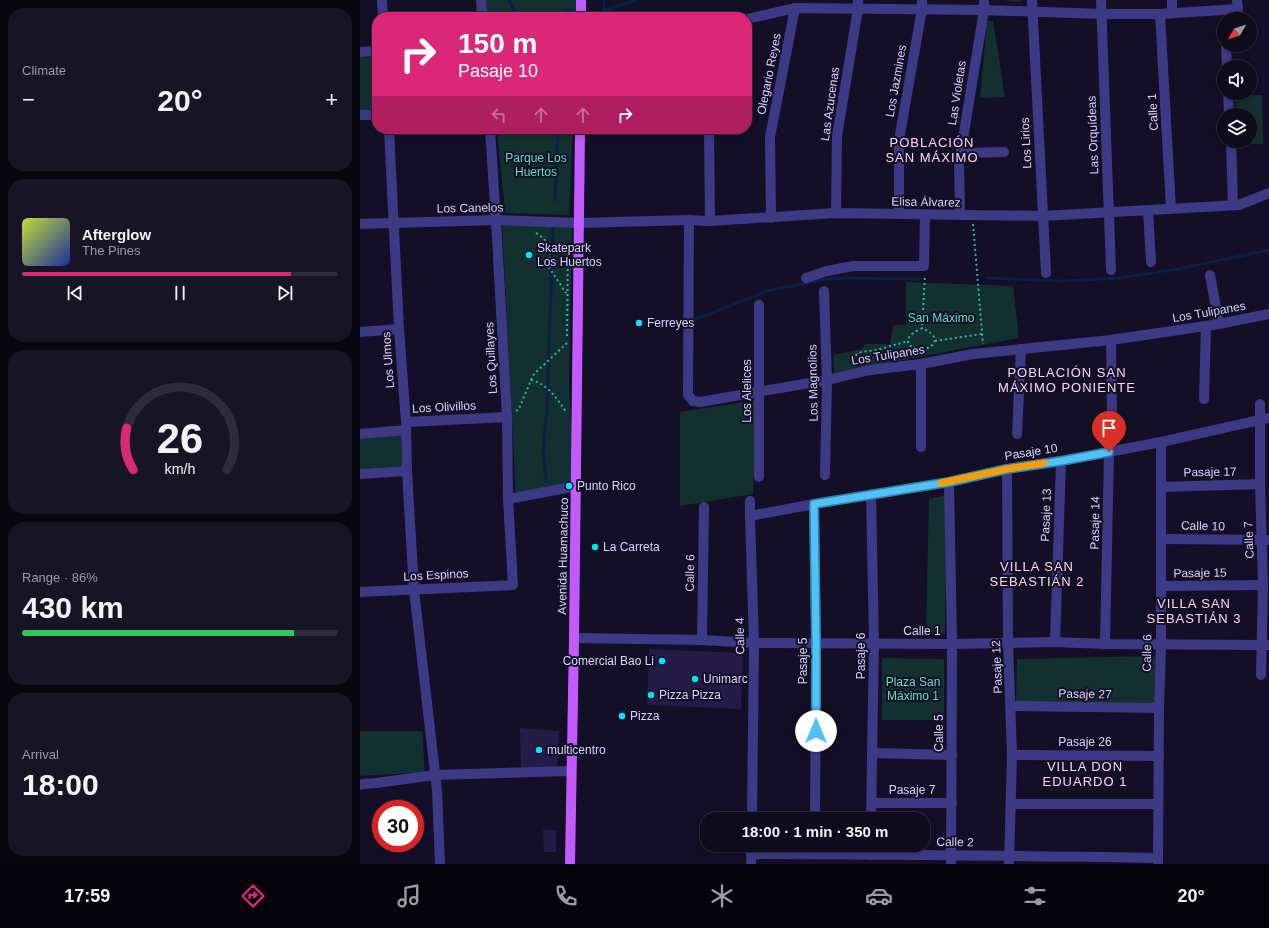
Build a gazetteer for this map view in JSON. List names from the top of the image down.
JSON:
{
  "streets": {
    "main road": ["Avenida Huamachuco"],
    "street": [
      "Olegario Reyes",
      "Los Jazmines",
      "Las Violetas",
      "Las Azucenas",
      "Calle 1",
      "Las Orquídeas",
      "Los Lirios",
      "Elisa Álvarez",
      "Los Canelos",
      "Los Tulipanes",
      "Los Quillayes",
      "Los Ulmos",
      "Los Magnolios",
      "Los Alelices",
      "Los Olivillos",
      "Pasaje 10",
      "Pasaje 17",
      "Pasaje 13",
      "Pasaje 14",
      "Calle 10",
      "Calle 7",
      "Calle 6",
      "Pasaje 15",
      "Los Espinos",
      "Calle 4",
      "Pasaje 6",
      "Pasaje 5",
      "Pasaje 12",
      "Pasaje 27",
      "Calle 5",
      "Pasaje 26",
      "Pasaje 7",
      "Calle 2"
    ]
  },
  "crossings": [
    ["Olegario Reyes", "Elisa Álvarez"],
    ["Los Jazmines", "Elisa Álvarez"],
    ["Las Violetas", "Elisa Álvarez"],
    ["Las Azucenas", "Elisa Álvarez"],
    ["Calle 1", "Elisa Álvarez"],
    ["Calle 1", "Pasaje 13"],
    ["Calle 1", "Pasaje 14"],
    ["Calle 1", "Calle 7"],
    ["Calle 1", "Avenida Huamachuco"],
    ["Calle 1", "Calle 6"],
    ["Calle 1", "Calle 4"],
    ["Calle 1", "Pasaje 6"],
    ["Calle 1", "Pasaje 5"],
    ["Calle 1", "Pasaje 12"],
    ["Calle 1", "Calle 5"],
    ["Las Orquídeas", "Elisa Álvarez"],
    ["Los Lirios", "Elisa Álvarez"],
    ["Elisa Álvarez", "Los Canelos"],
    ["Elisa Álvarez", "Los Tulipanes"],
    ["Elisa Álvarez", "Avenida Huamachuco"],
    ["Los Canelos", "Los Quillayes"],
    ["Los Canelos", "Los Ulmos"],
    ["Los Canelos", "Avenida Huamachuco"],
    ["Los Tulipanes", "Los Magnolios"],
    ["Los Tulipanes", "Los Alelices"],
    ["Los Quillayes", "Los Olivillos"],
    ["Los Quillayes", "Los Espinos"],
    ["Los Ulmos", "Los Olivillos"],
    ["Los Ulmos", "Los Espinos"],
    ["Pasaje 10", "Pasaje 13"],
    ["Pasaje 10", "Pasaje 14"],
    ["Pasaje 10", "Calle 7"],
    ["Pasaje 10", "Calle 6"],
    ["Pasaje 10", "Calle 4"],
    ["Pasaje 10", "Pasaje 6"],
    ["Pasaje 10", "Pasaje 5"],
    ["Pasaje 10", "Pasaje 12"],
    ["Pasaje 10", "Calle 5"],
    ["Pasaje 17", "Calle 7"],
    ["Pasaje 17", "Calle 6"],
    ["Calle 10", "Calle 7"],
    ["Calle 10", "Calle 6"],
    ["Calle 7", "Pasaje 15"],
    ["Calle 6", "Pasaje 15"],
    ["Calle 6", "Pasaje 27"],
    ["Calle 6", "Pasaje 26"],
    ["Calle 6", "Calle 2"],
    ["Pasaje 6", "Pasaje 7"],
    ["Pasaje 12", "Pasaje 27"],
    ["Pasaje 12", "Pasaje 26"],
    ["Pasaje 12", "Calle 2"],
    ["Calle 5", "Pasaje 7"],
    ["Calle 5", "Calle 2"]
  ],
  "districts": [
    "POBLACIÓN SAN MÁXIMO",
    "POBLACIÓN SAN MÁXIMO PONIENTE",
    "VILLA SAN SEBASTIÁN 2",
    "VILLA SAN SEBASTIÁN 3",
    "VILLA DON EDUARDO 1"
  ],
  "parks": ["Parque Los Huertos", "San Máximo", "Plaza San Máximo 1"],
  "places": [
    "Skatepark Los Huertos",
    "Ferreyes",
    "Punto Rico",
    "La Carreta",
    "Comercial Bao Li",
    "Unimarc",
    "Pizza Pizza",
    "Pizza",
    "multicentro"
  ],
  "north": "bottom left",
  "page": {
    "tile": [
      "Climate",
      ["Range · 86%", "430 km"],
      ["Arrival", "18:00"]
    ],
    "turn": ["150 m", "Pasaje 10"],
    "heat": ["−", "20°", "+"],
    "song": ["Afterglow", "The Pines"],
    "limit": "30",
    "trip": "18:00 · 1 min · 350 m",
    "tabs": ["17:59", "20°"],
    "gauge": ["26", "km/h"]
  }
}
